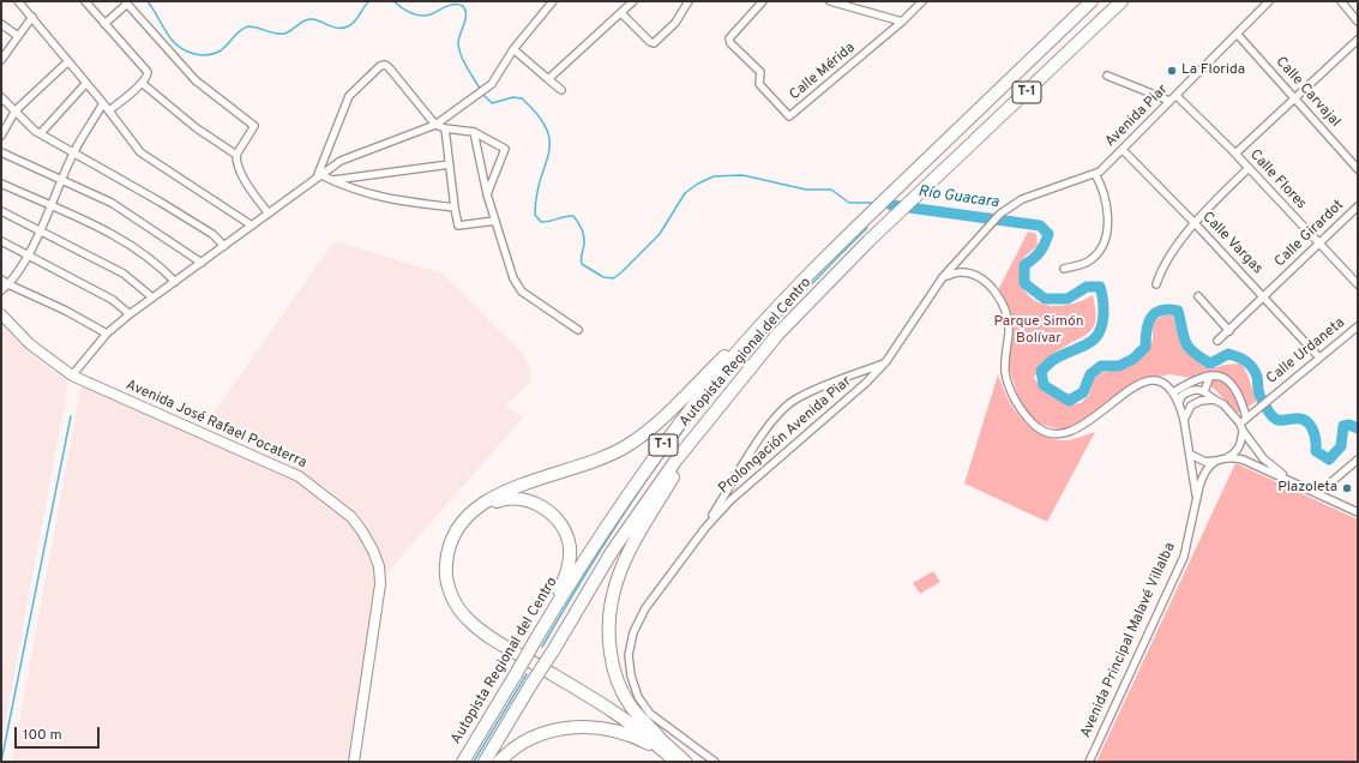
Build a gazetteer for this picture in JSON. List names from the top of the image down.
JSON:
{
  "streets": {
    "highway": ["T-1", "Autopista Regional del Centro"],
    "street": [
      "Calle Mérida",
      "Calle Carvajal",
      "Avenida Piar",
      "Calle Flores",
      "Calle Girardot",
      "Calle Vargas",
      "Calle Urdaneta",
      "Avenida José Rafael Pocaterra",
      "Prolongación Avenida Piar",
      "Avenida Principal Malavé Villalba"
    ]
  },
  "crossings": [
    ["Calle Carvajal", "Avenida Piar"],
    ["Avenida Piar", "Calle Flores"],
    ["Avenida Piar", "Calle Vargas"],
    ["Avenida Piar", "Prolongación Avenida Piar"],
    ["Calle Flores", "Calle Girardot"],
    ["Calle Girardot", "Calle Vargas"],
    ["Calle Vargas", "Calle Urdaneta"],
    ["Calle Urdaneta", "Avenida Principal Malavé Villalba"]
  ],
  "water": ["Río Guacara"],
  "parks": ["Parque Simón Bolívar"],
  "places": ["La Florida", "Plazoleta"],
  "scale_bar": "100 m"
}
